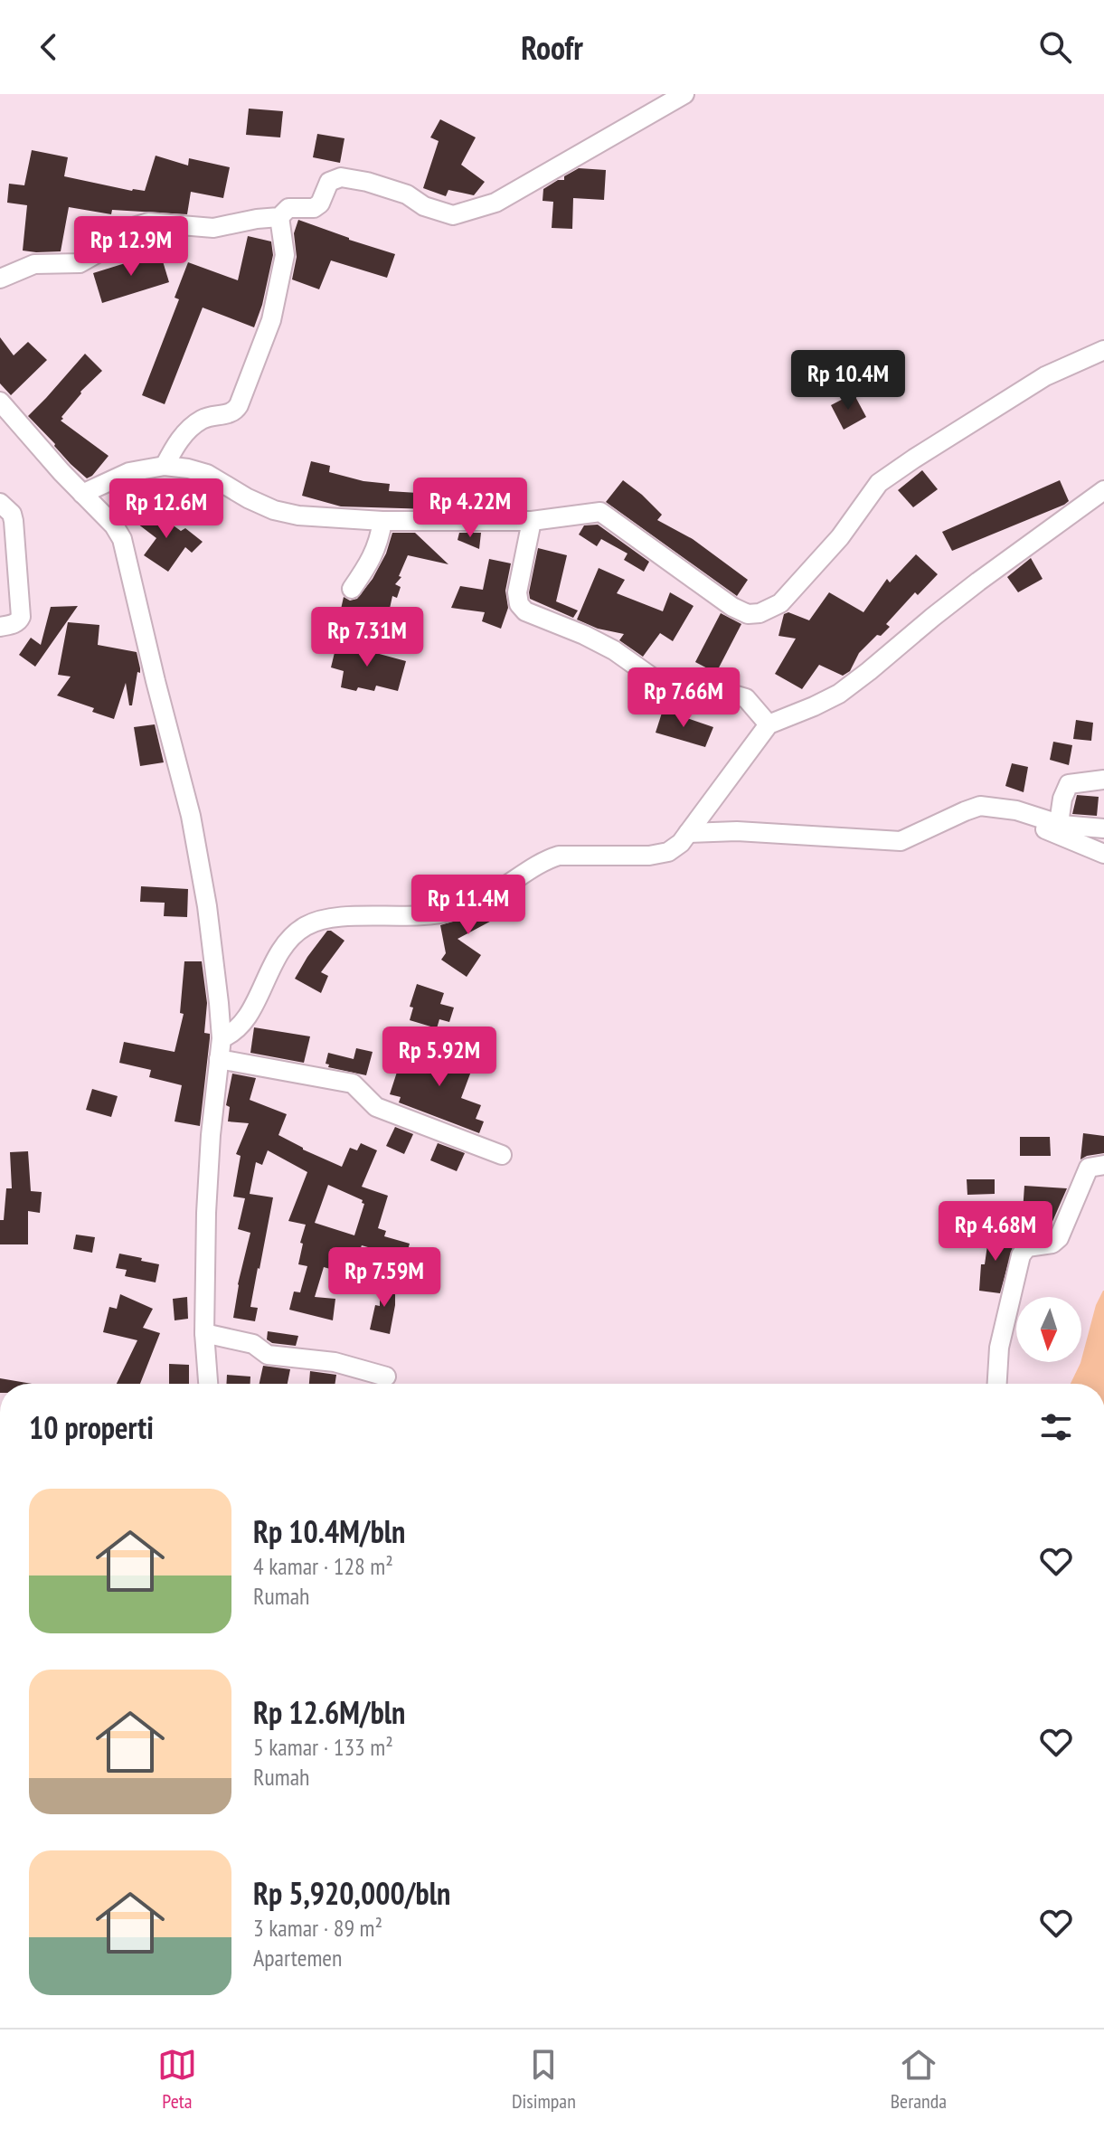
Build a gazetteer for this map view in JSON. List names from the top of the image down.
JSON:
{
  "north": "bottom",
  "page": {
    "header": "Roofr",
    "price": [
      "Rp 12.9M",
      "Rp 10.4M",
      "Rp 4.22M",
      "Rp 12.6M",
      "Rp 7.31M",
      "Rp 7.66M",
      "Rp 11.4M",
      "Rp 5.92M",
      "Rp 4.68M",
      "Rp 7.59M"
    ],
    "heading": "10 properti",
    "list": [
      {
        "name": "Rp 10.4M/bln",
        "note": "4 kamar · 128 m² · Rumah"
      },
      {
        "name": "Rp 12.6M/bln",
        "note": "5 kamar · 133 m² · Rumah"
      },
      {
        "name": "Rp 5,920,000/bln",
        "note": "3 kamar · 89 m² · Apartemen"
      }
    ],
    "tabs": ["Peta", "Disimpan", "Beranda"]
  }
}
